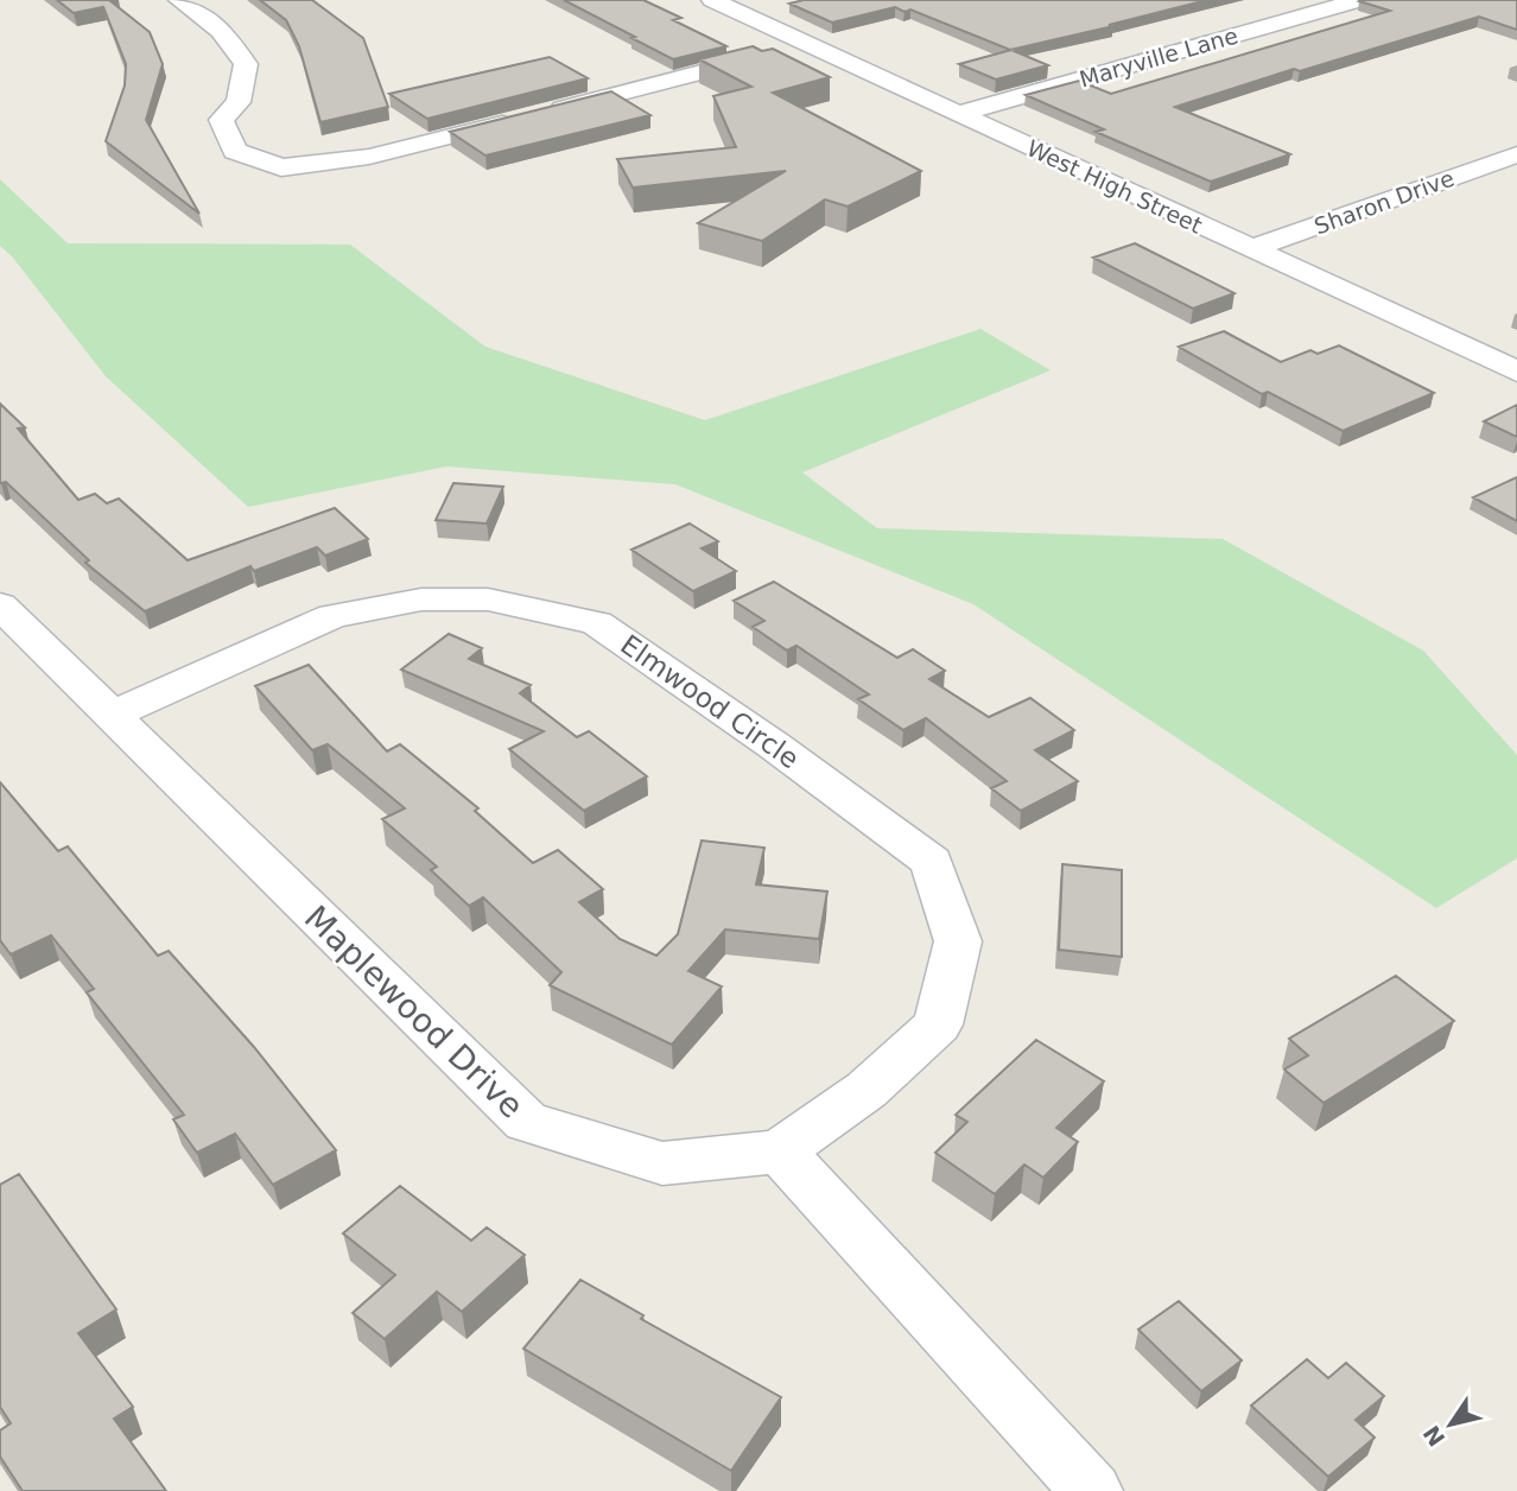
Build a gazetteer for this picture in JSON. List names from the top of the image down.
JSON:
{
  "streets": {
    "street": [
      "Maryville Lane",
      "West High Street",
      "Sharon Drive",
      "Elmwood Circle",
      "Maplewood Drive"
    ]
  },
  "crossings": [
    ["Maryville Lane", "West High Street"],
    ["West High Street", "Sharon Drive"],
    ["Elmwood Circle", "Maplewood Drive"]
  ],
  "north": "bottom left"
}
